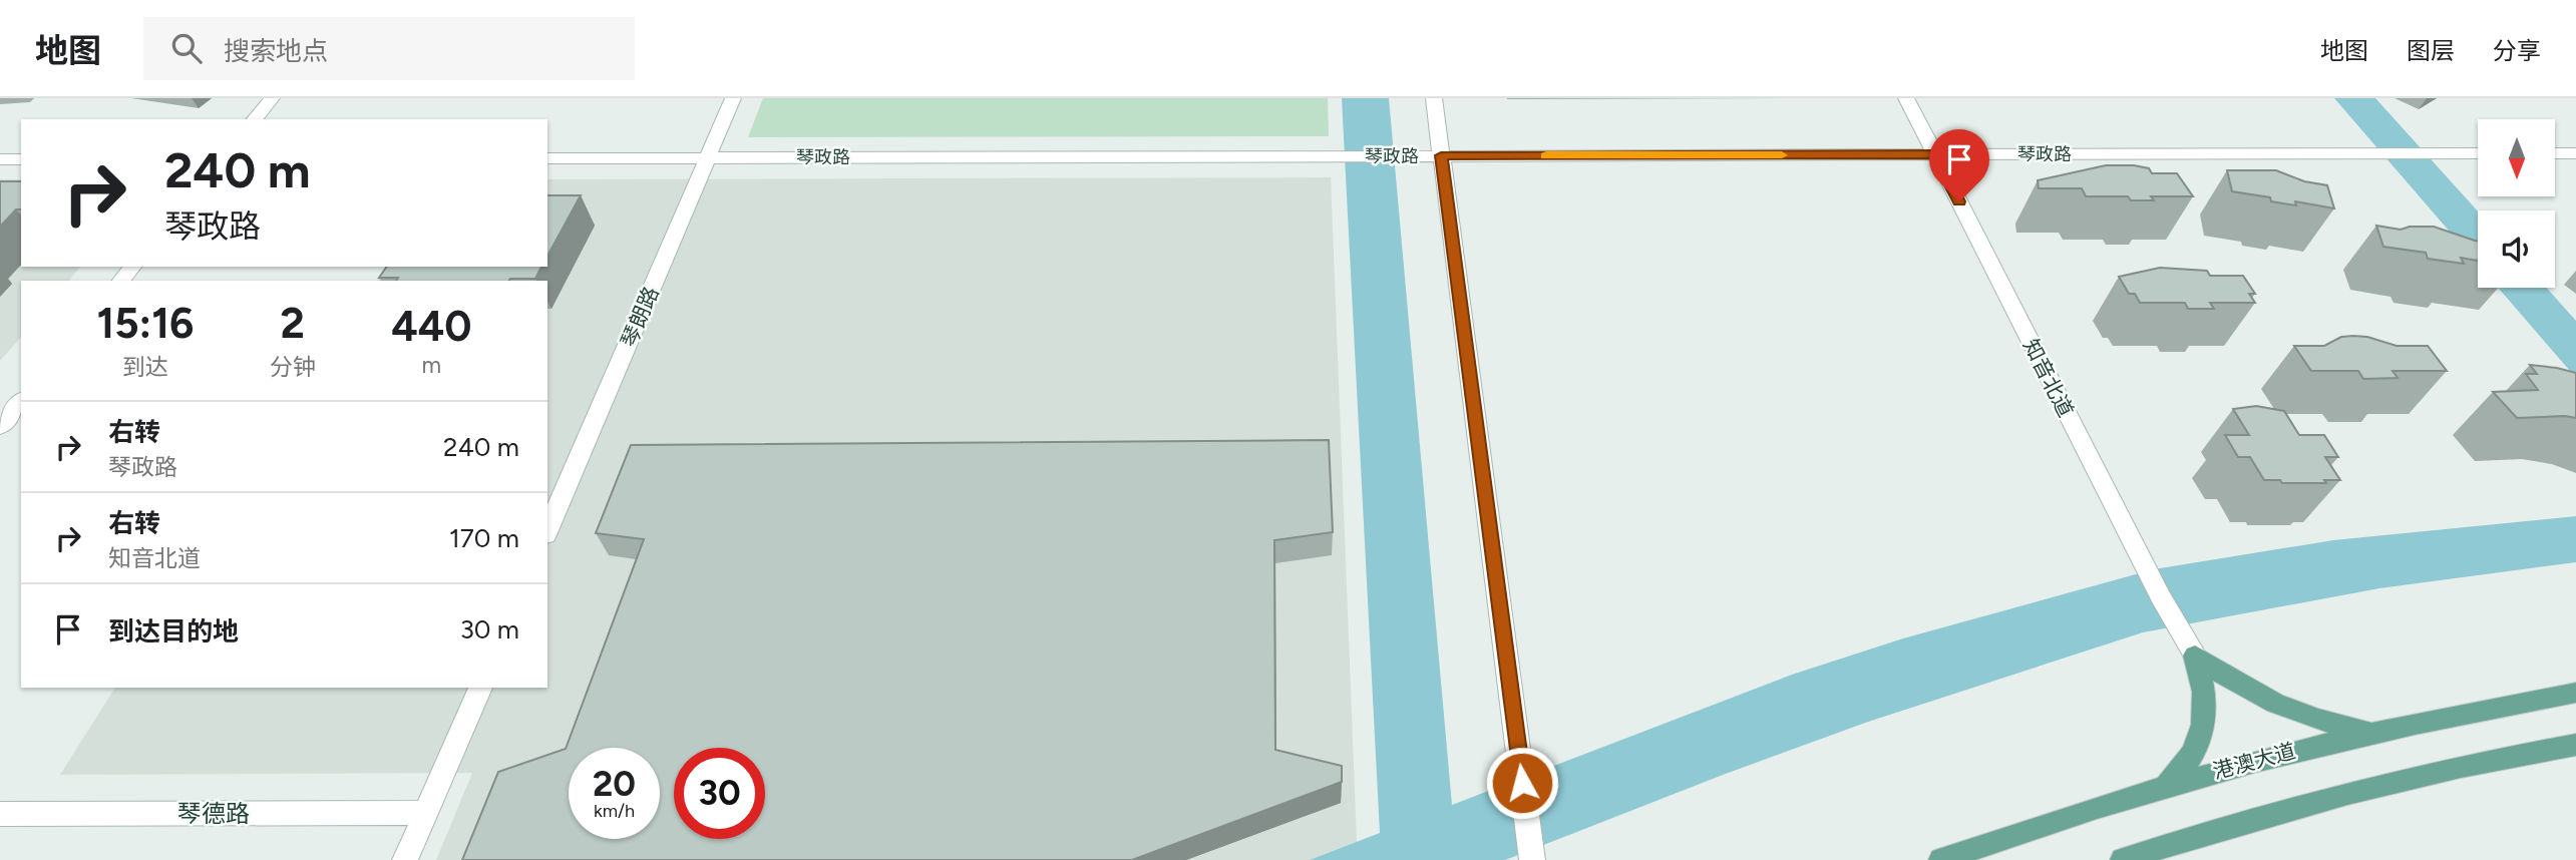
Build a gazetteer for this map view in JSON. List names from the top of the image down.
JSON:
{
  "streets": {
    "main road": ["港澳大道"],
    "street": [
      "琴政路",
      "琴朗路",
      "知音北道",
      "琴德路"
    ]
  },
  "crossings": [
    ["琴政路", "琴朗路"],
    ["琴政路", "知音北道"]
  ],
  "north": "bottom",
  "page": {
    "header": "地图",
    "search": "搜索地点",
    "nav": ["地图", "图层", "分享"],
    "turn": ["240 m", "琴政路"],
    "eta": [
      "15:16",
      "到达",
      "2",
      "分钟",
      "440",
      "m"
    ],
    "list": [
      {
        "name": "右转",
        "note": "琴政路",
        "value": "240 m"
      },
      {
        "name": "右转",
        "note": "知音北道",
        "value": "170 m"
      },
      {
        "name": "到达目的地",
        "value": "30 m"
      }
    ],
    "speed": "20 km/h",
    "limit": "30"
  }
}
